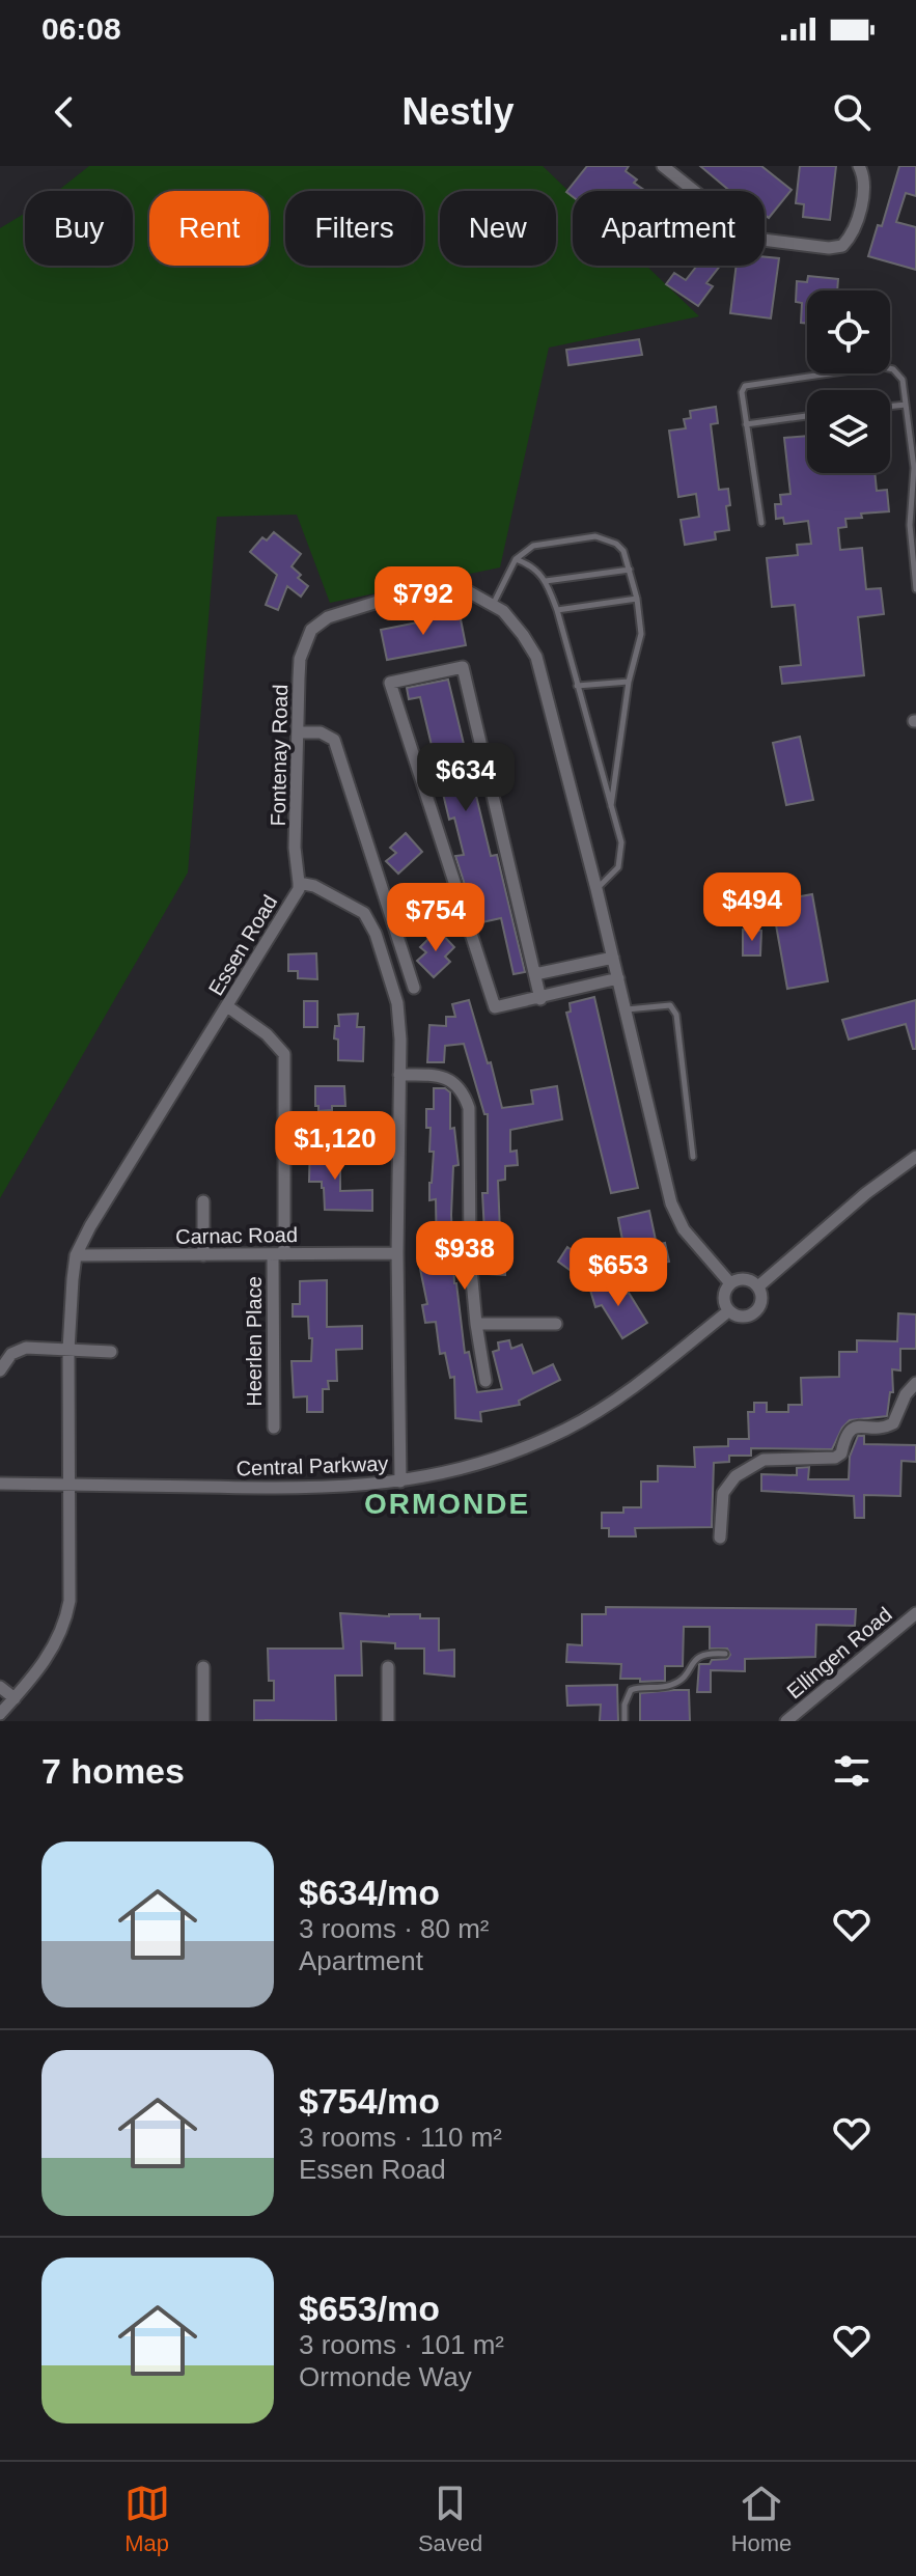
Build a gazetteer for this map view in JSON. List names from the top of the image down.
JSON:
{
  "streets": {
    "street": [
      "Fontenay Road",
      "Essen Road",
      "Carnac Road",
      "Heerlen Place",
      "Central Parkway",
      "Ellingen Road"
    ]
  },
  "crossings": [
    ["Fontenay Road", "Essen Road"],
    ["Essen Road", "Carnac Road"],
    ["Essen Road", "Heerlen Place"],
    ["Essen Road", "Central Parkway"],
    ["Carnac Road", "Heerlen Place"]
  ],
  "districts": ["ORMONDE"],
  "page": {
    "status": "06:08",
    "header": "Nestly",
    "chip": [
      "Buy",
      "Rent",
      "Filters",
      "New",
      "Apartment"
    ],
    "price": [
      "$792",
      "$634",
      "$494",
      "$754",
      "$1,120",
      "$938",
      "$653"
    ],
    "heading": "7 homes",
    "list": [
      {
        "name": "$634/mo",
        "note": "3 rooms · 80 m² · Apartment"
      },
      {
        "name": "$754/mo",
        "note": "3 rooms · 110 m² · Essen Road"
      },
      {
        "name": "$653/mo",
        "note": "3 rooms · 101 m² · Ormonde Way"
      }
    ],
    "tabs": ["Map", "Saved", "Home"]
  }
}
